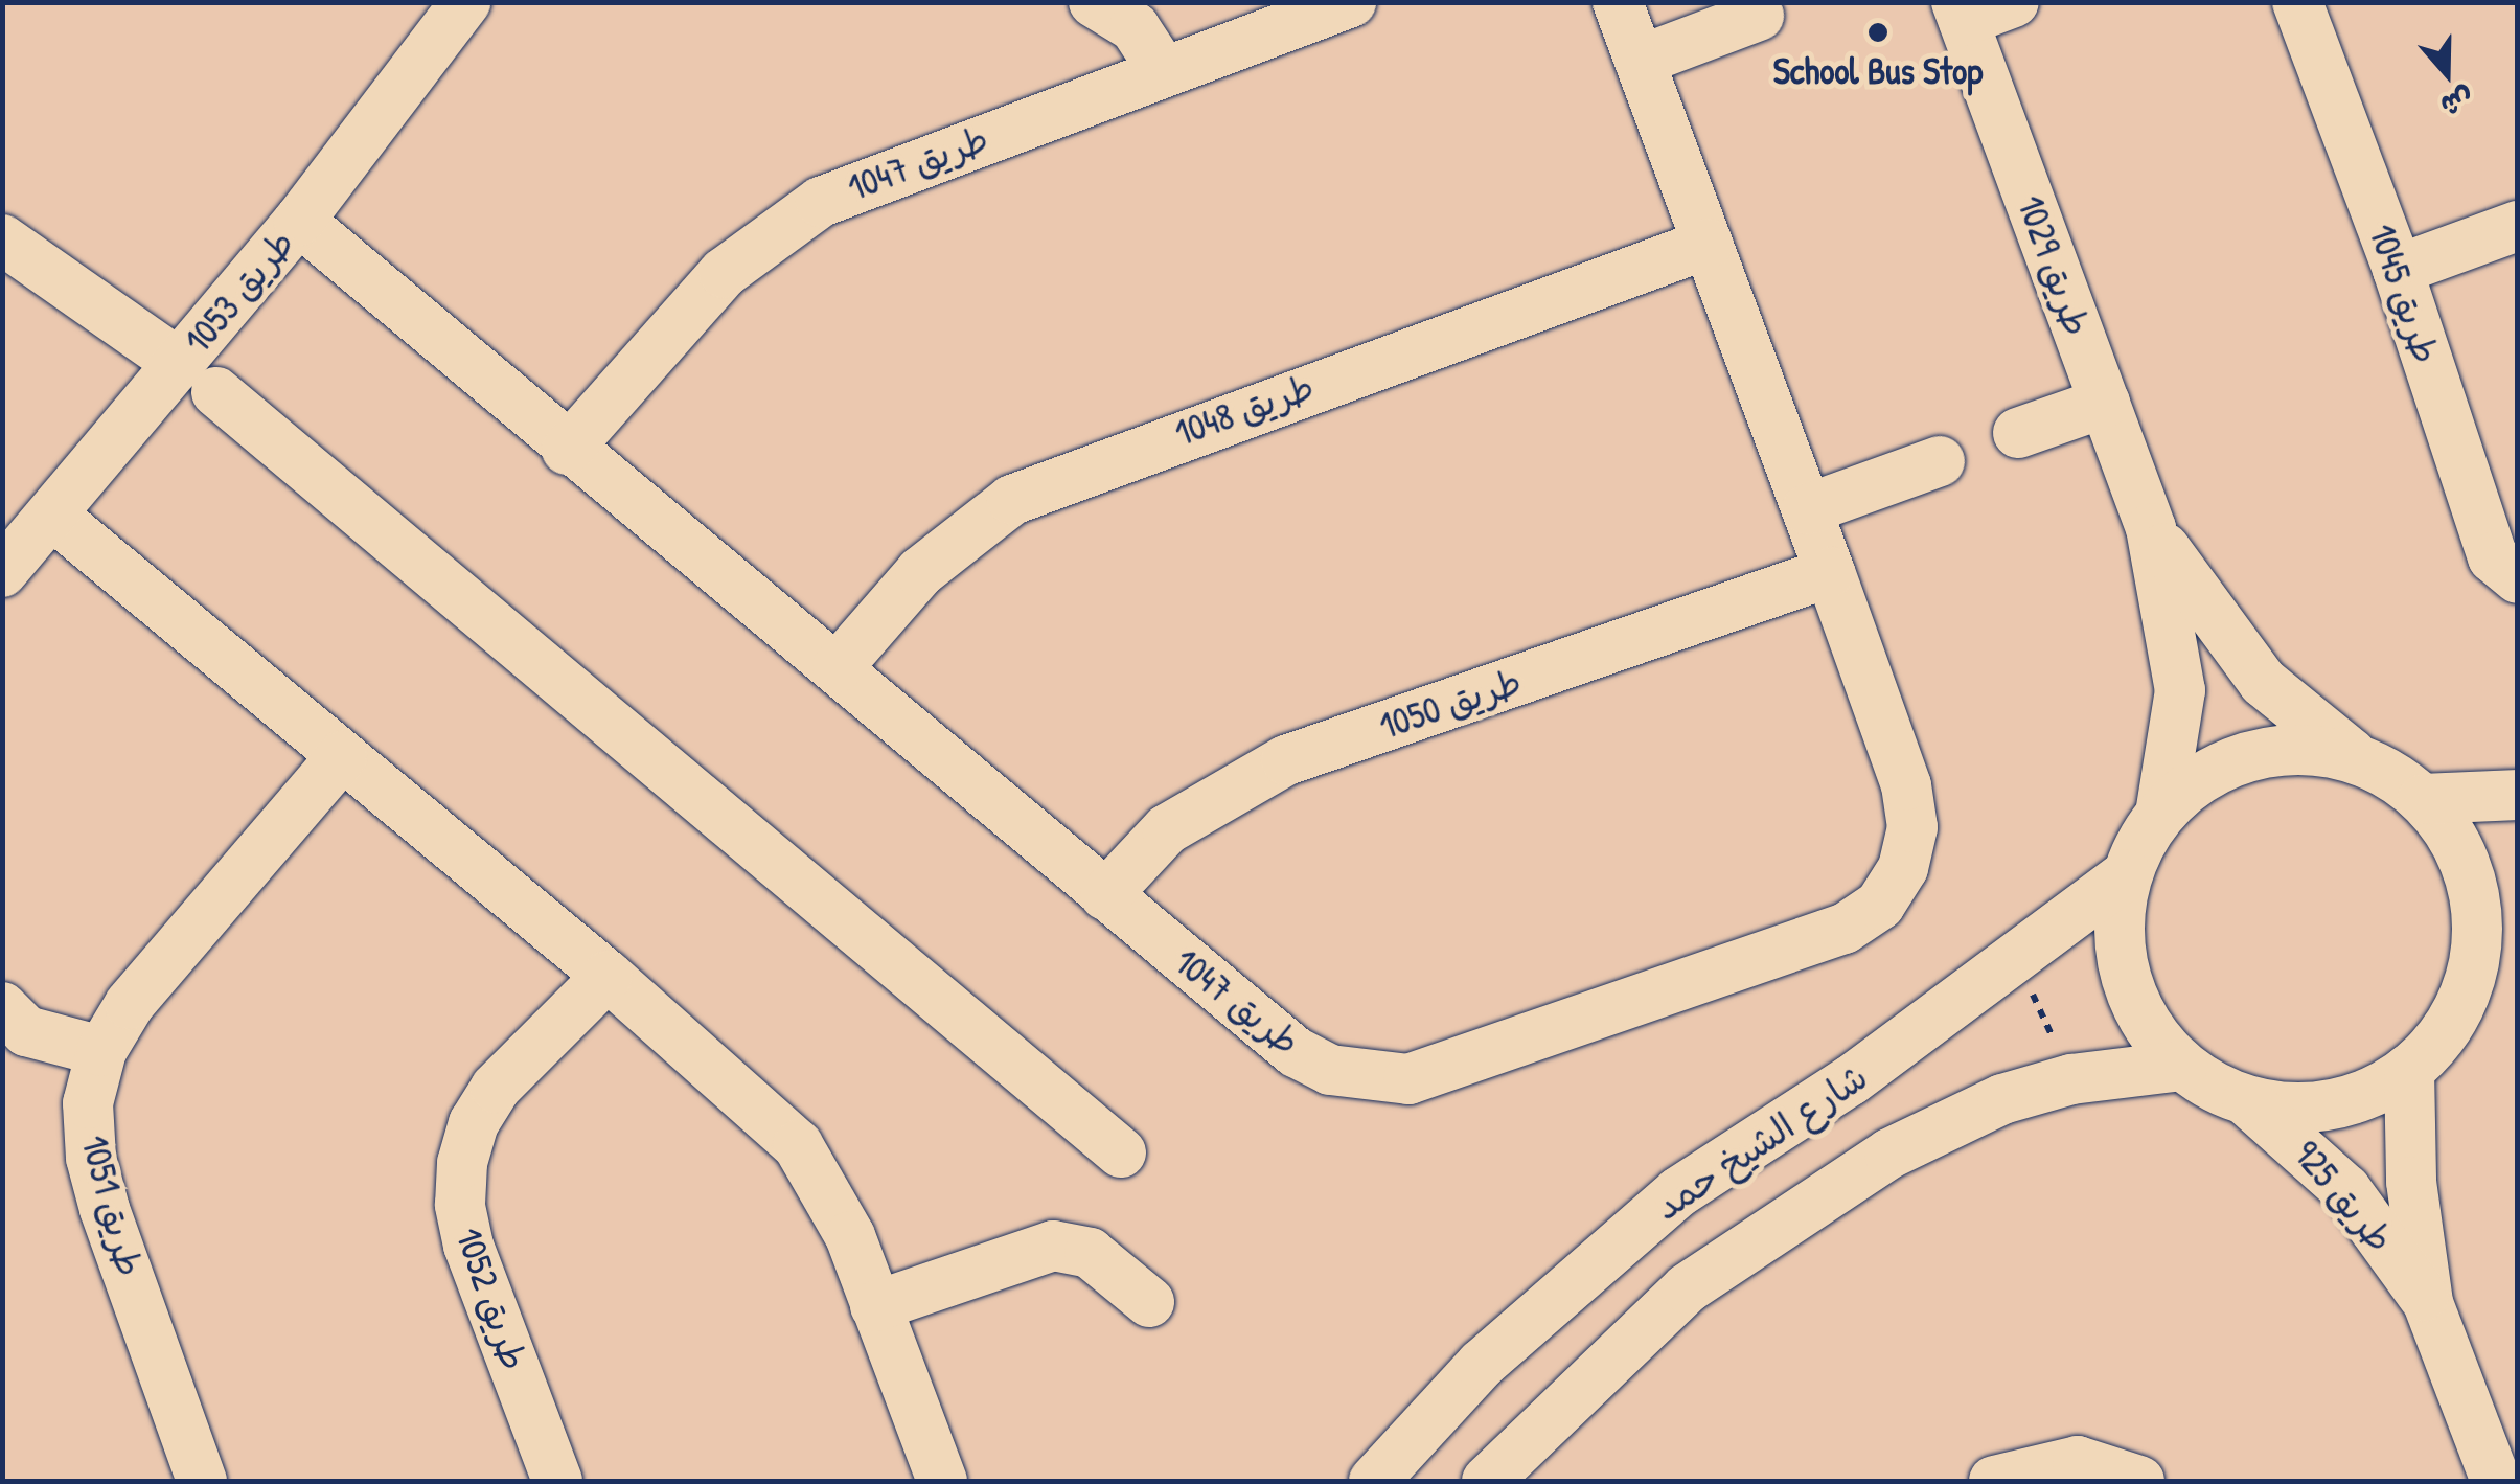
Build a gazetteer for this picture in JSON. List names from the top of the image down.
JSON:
{
  "streets": {
    "street": [
      "طريق 1047",
      "طريق 1029",
      "طريق 1053",
      "طريق 1045",
      "طريق 1048",
      "طريق 1050",
      "شارع الشيخ حمد",
      "طريق 925",
      "طريق 1051",
      "طريق 1052"
    ]
  },
  "crossings": [
    ["طريق 1047", "طريق 1053"],
    ["طريق 1047", "طريق 1048"],
    ["طريق 1047", "طريق 1050"],
    ["طريق 1029", "شارع الشيخ حمد"],
    ["طريق 1029", "طريق 925"],
    ["شارع الشيخ حمد", "طريق 925"]
  ],
  "places": ["School Bus Stop"],
  "north": "bottom"
}
